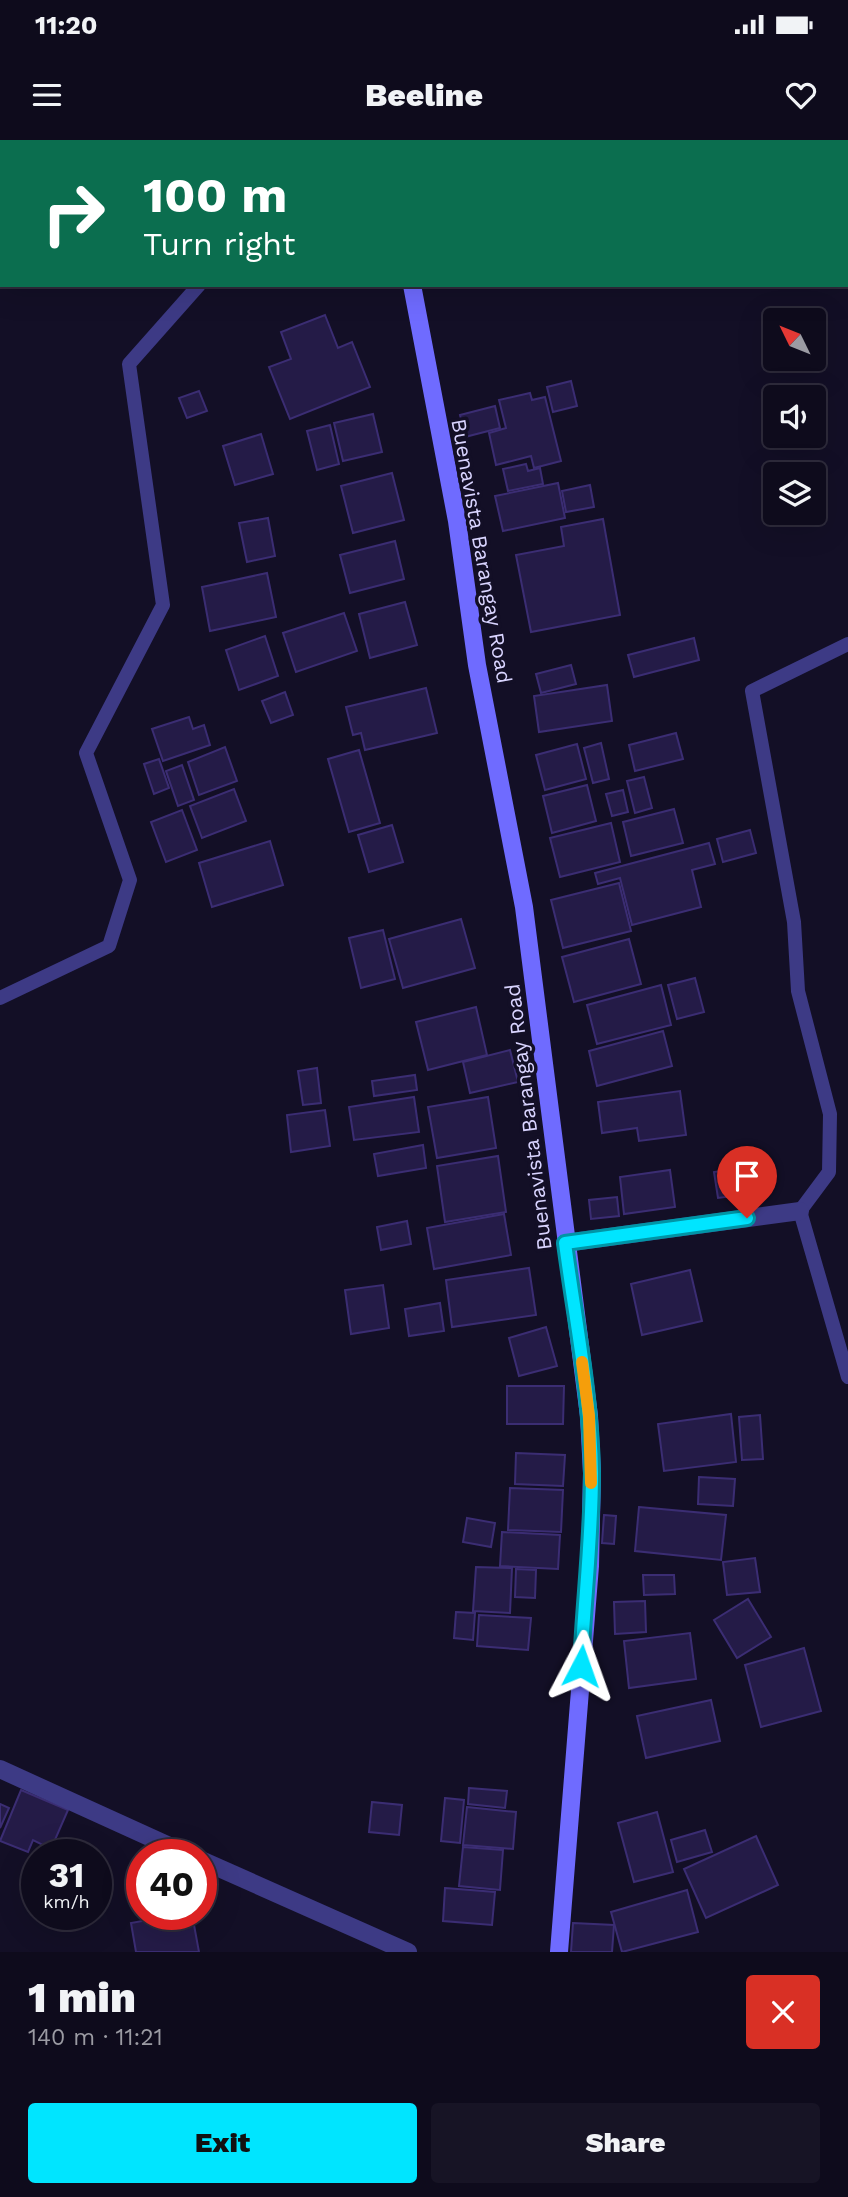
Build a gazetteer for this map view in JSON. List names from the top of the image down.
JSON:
{
  "streets": {
    "street": ["Buenavista Barangay Road"]
  },
  "north": "top left",
  "page": {
    "status": "11:20",
    "header": "Beeline",
    "turn": ["100 m", "Turn right"],
    "speed": "31 km/h",
    "limit": "40",
    "heading": ["1 min", "140 m · 11:21"],
    "buttons": ["Exit", "Share"]
  }
}
